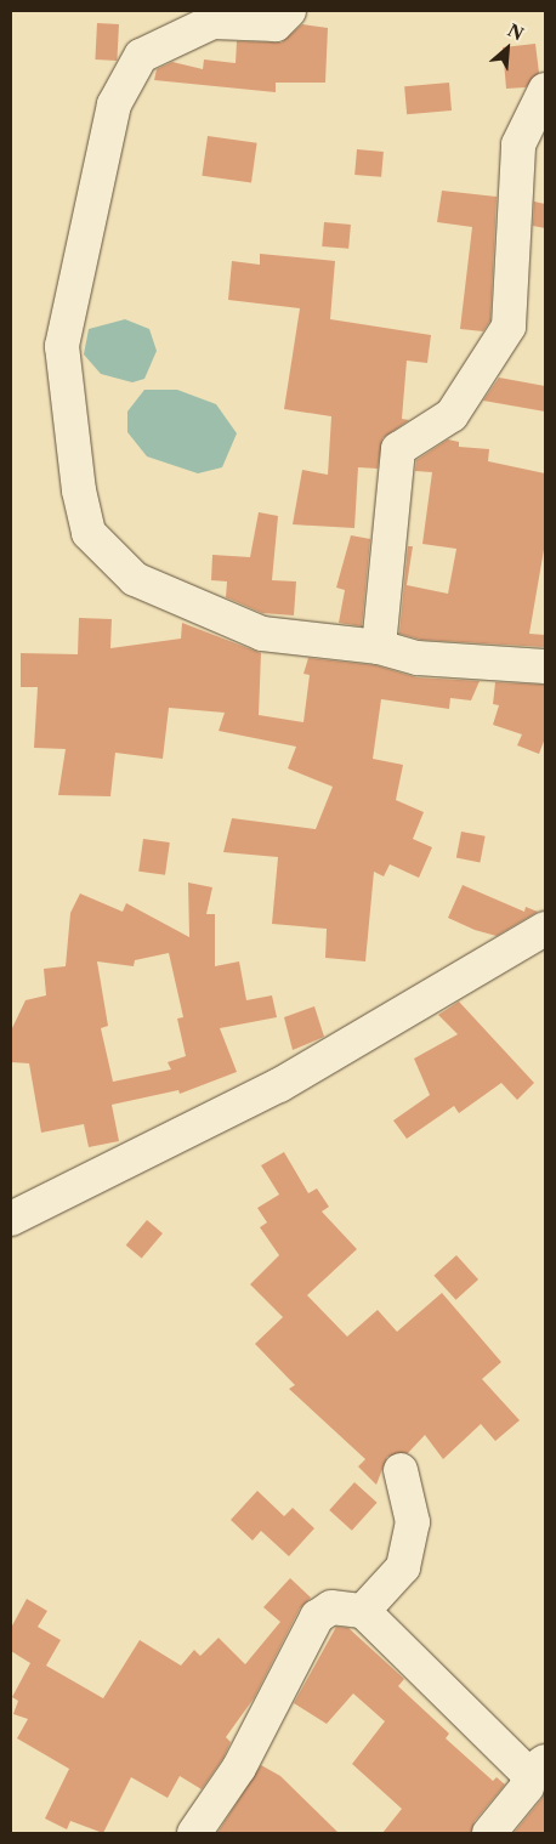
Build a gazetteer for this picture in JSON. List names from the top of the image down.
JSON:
{
  "north": "top right"
}
